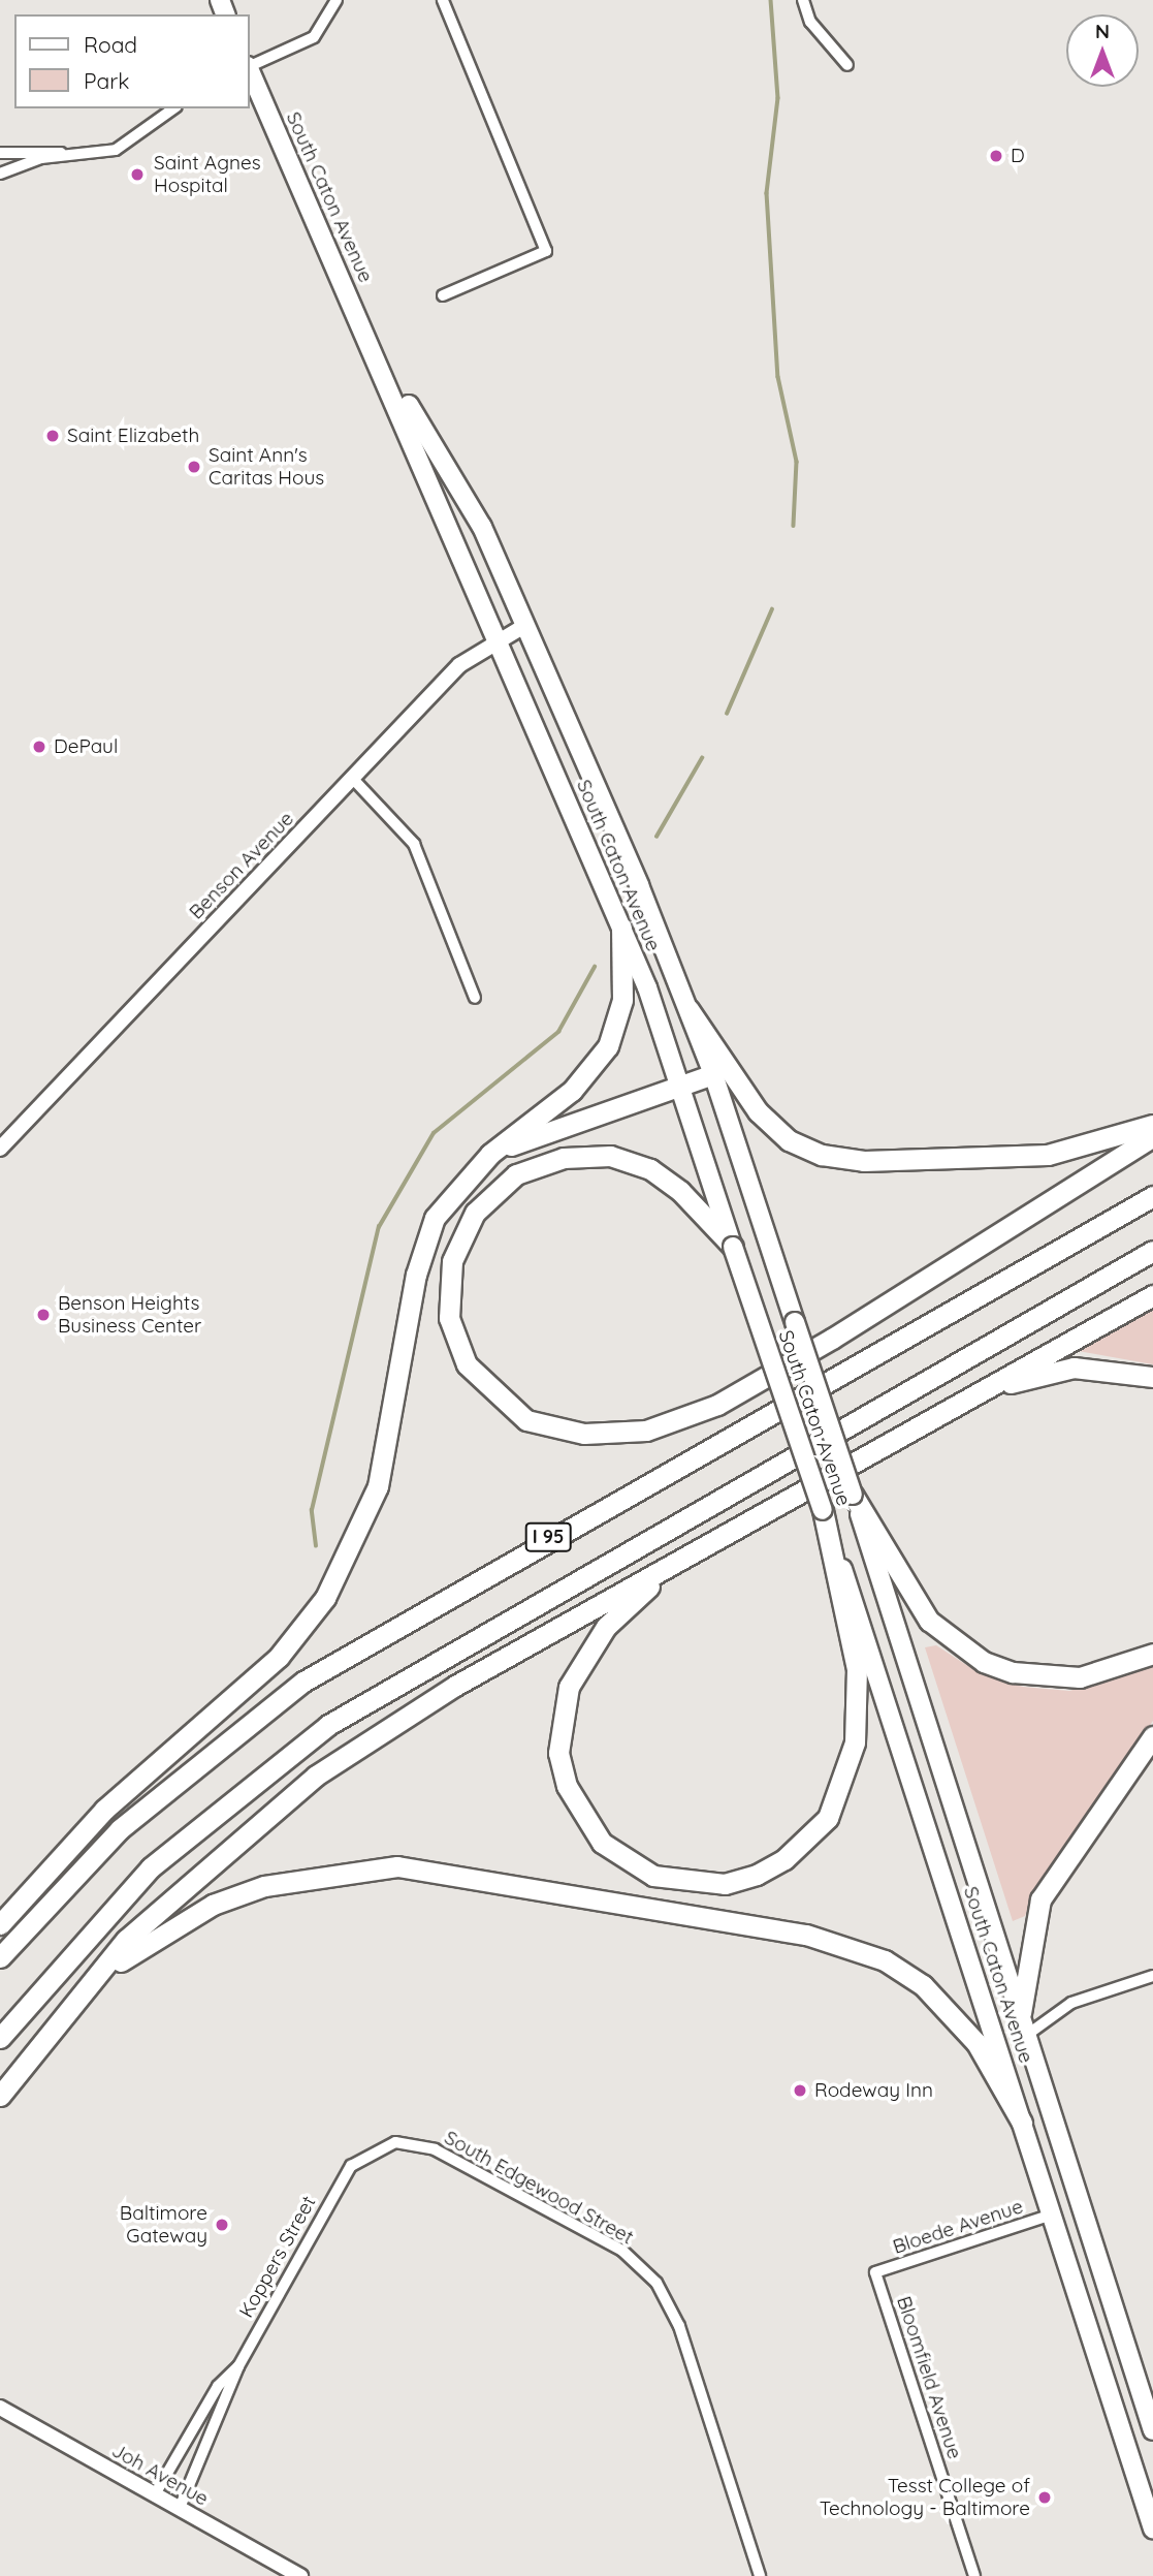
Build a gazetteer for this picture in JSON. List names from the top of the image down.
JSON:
{
  "streets": {
    "highway": ["I 95"],
    "main road": ["South Caton Avenue"],
    "street": [
      "Benson Avenue",
      "South Edgewood Street",
      "Bloede Avenue",
      "Koppers Street",
      "Bloomfield Avenue",
      "Joh Avenue"
    ]
  },
  "crossings": [
    ["South Caton Avenue", "Benson Avenue"],
    ["South Caton Avenue", "Bloede Avenue"],
    ["South Edgewood Street", "Koppers Street"],
    ["Bloede Avenue", "Bloomfield Avenue"],
    ["Koppers Street", "Joh Avenue"]
  ],
  "places": [
    "D",
    "Saint Agnes Hospital",
    "Saint Elizabeth",
    "Saint Ann's Caritas Hous",
    "DePaul",
    "Benson Heights Business Center",
    "Rodeway Inn",
    "Baltimore Gateway",
    "Tesst College of Technology - Baltimore"
  ],
  "legend": ["Road", "Park"],
  "north": "top"
}
